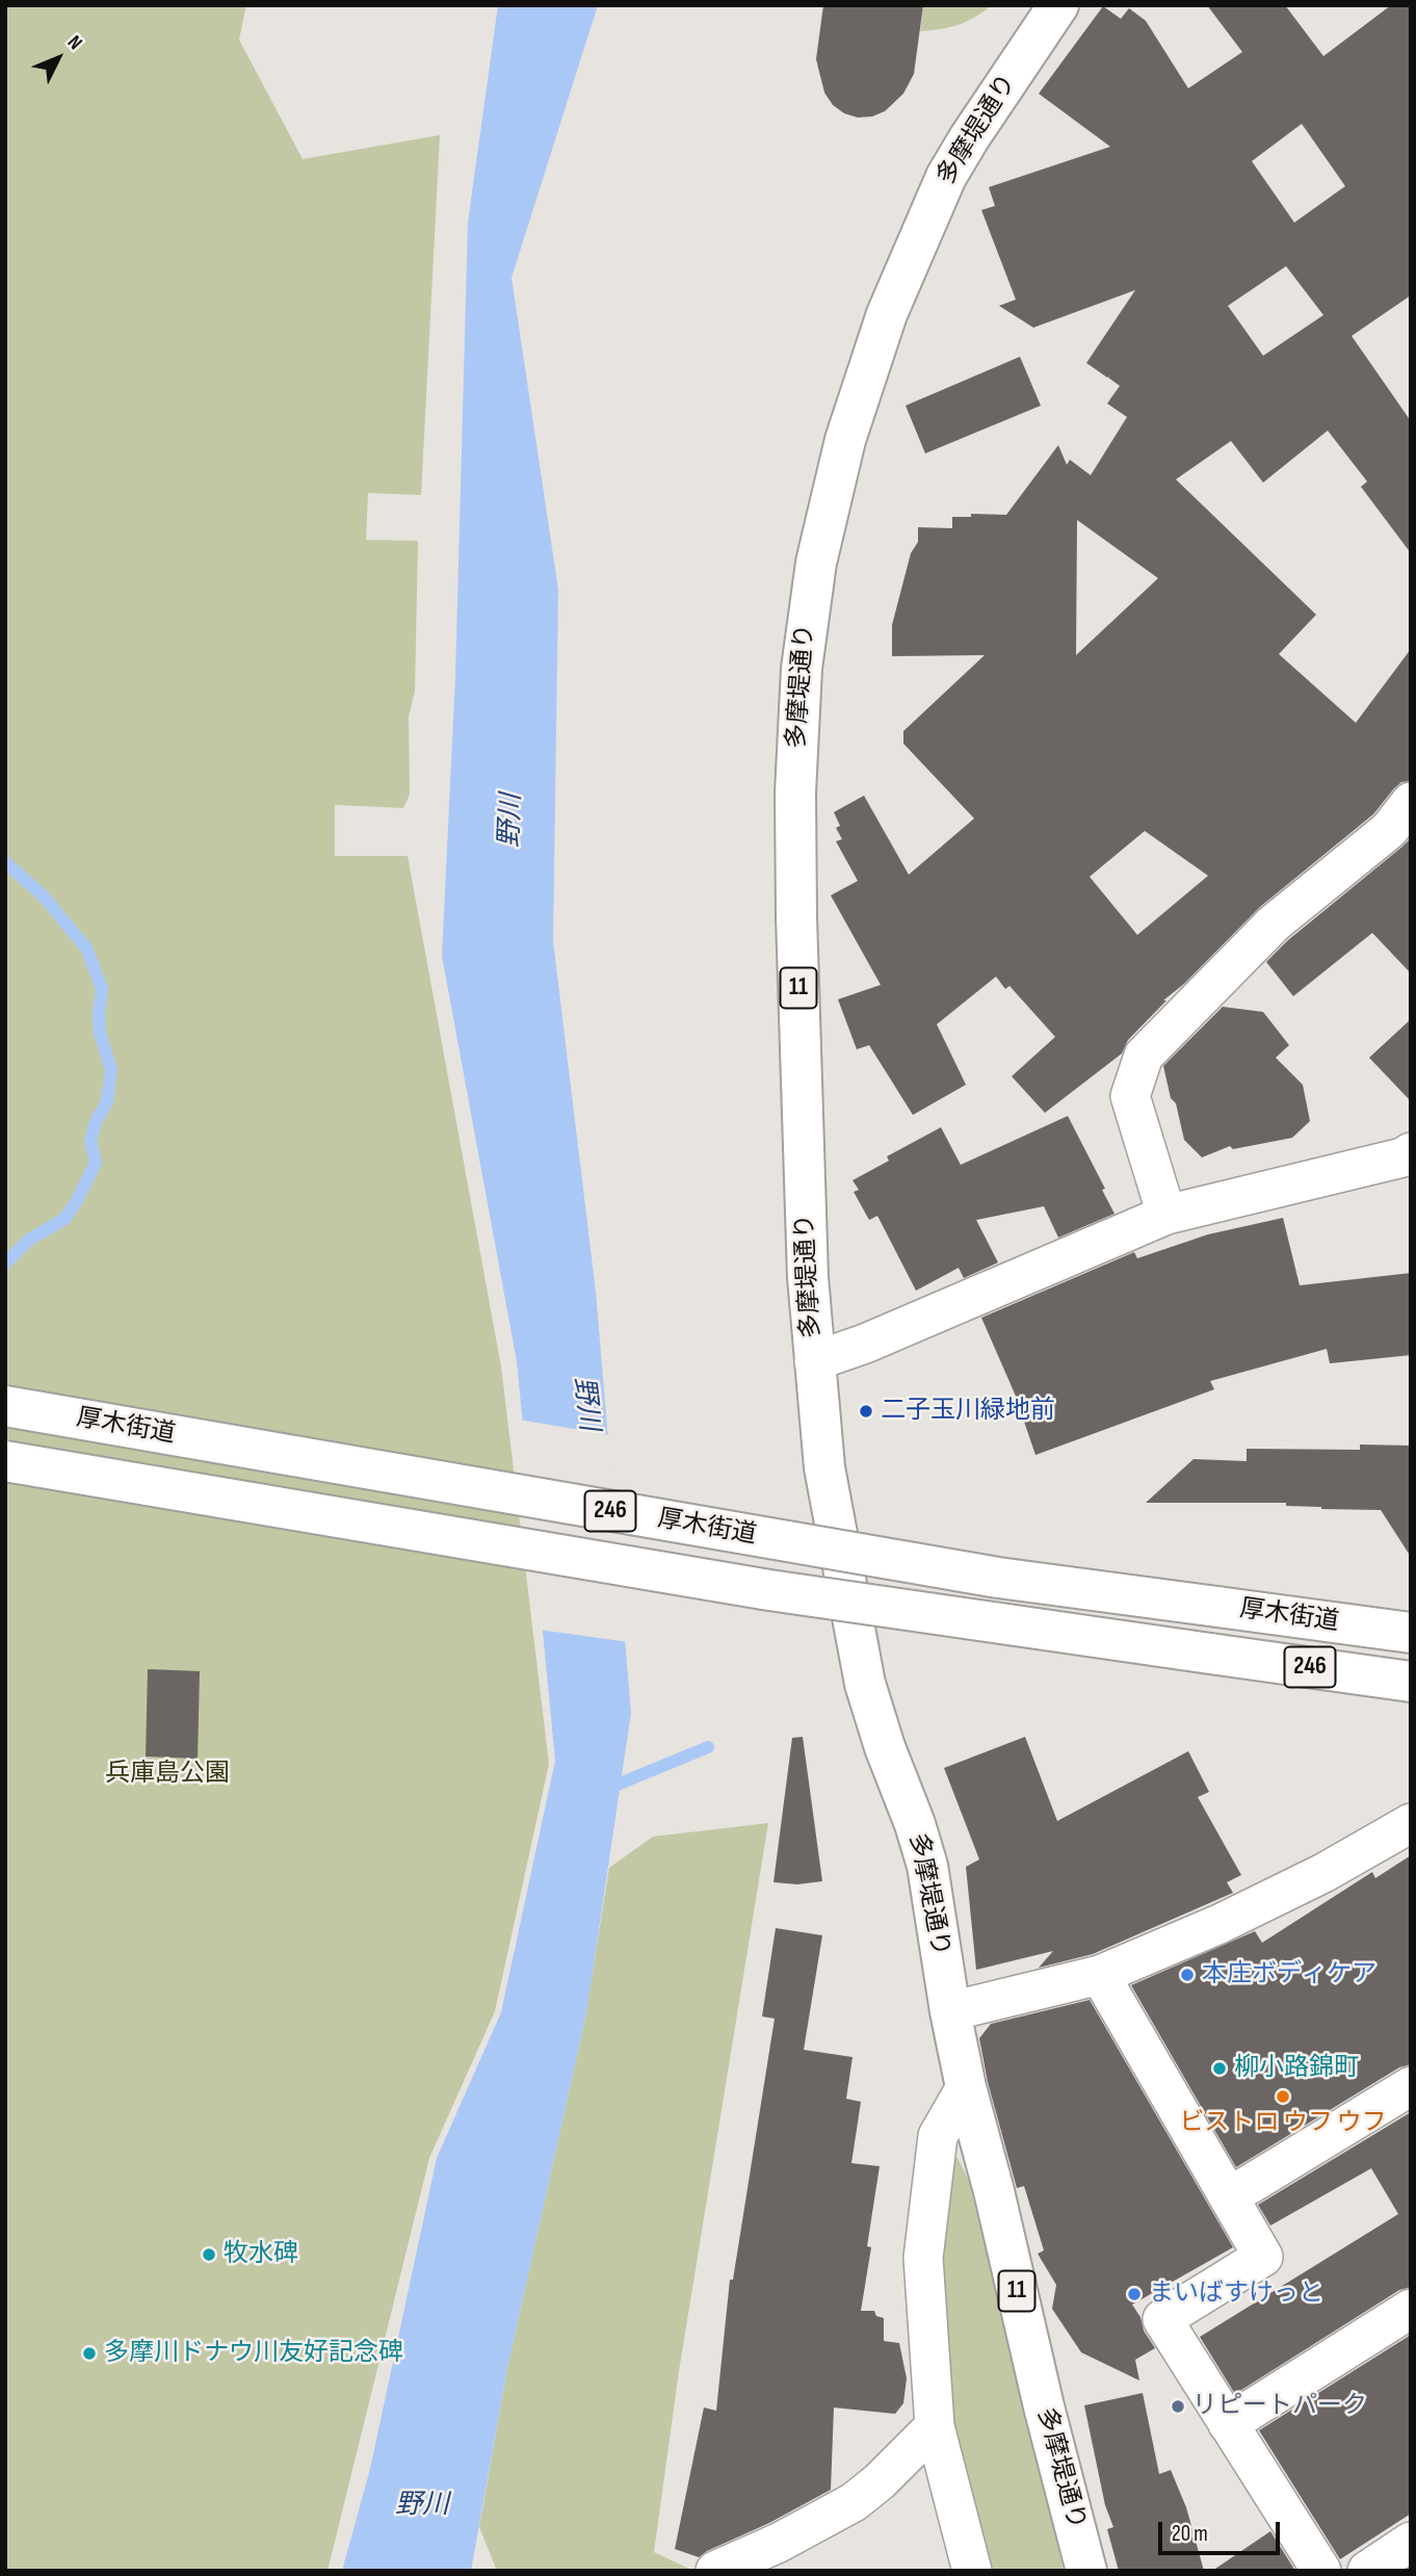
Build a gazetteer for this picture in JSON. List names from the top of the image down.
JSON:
{
  "streets": {
    "main road": [
      "多摩堤通り",
      "11",
      "厚木街道",
      "246"
    ]
  },
  "water": ["野川"],
  "parks": ["兵庫島公園"],
  "places": [
    "二子玉川緑地前",
    "本庄ボディケア",
    "柳小路錦町",
    "ビストロ ウフ ウフ",
    "牧水碑",
    "まいばすけっと",
    "多摩川ドナウ川友好記念碑",
    "リピートパーク"
  ],
  "scale_bar": "20 m",
  "north": "top right"
}
